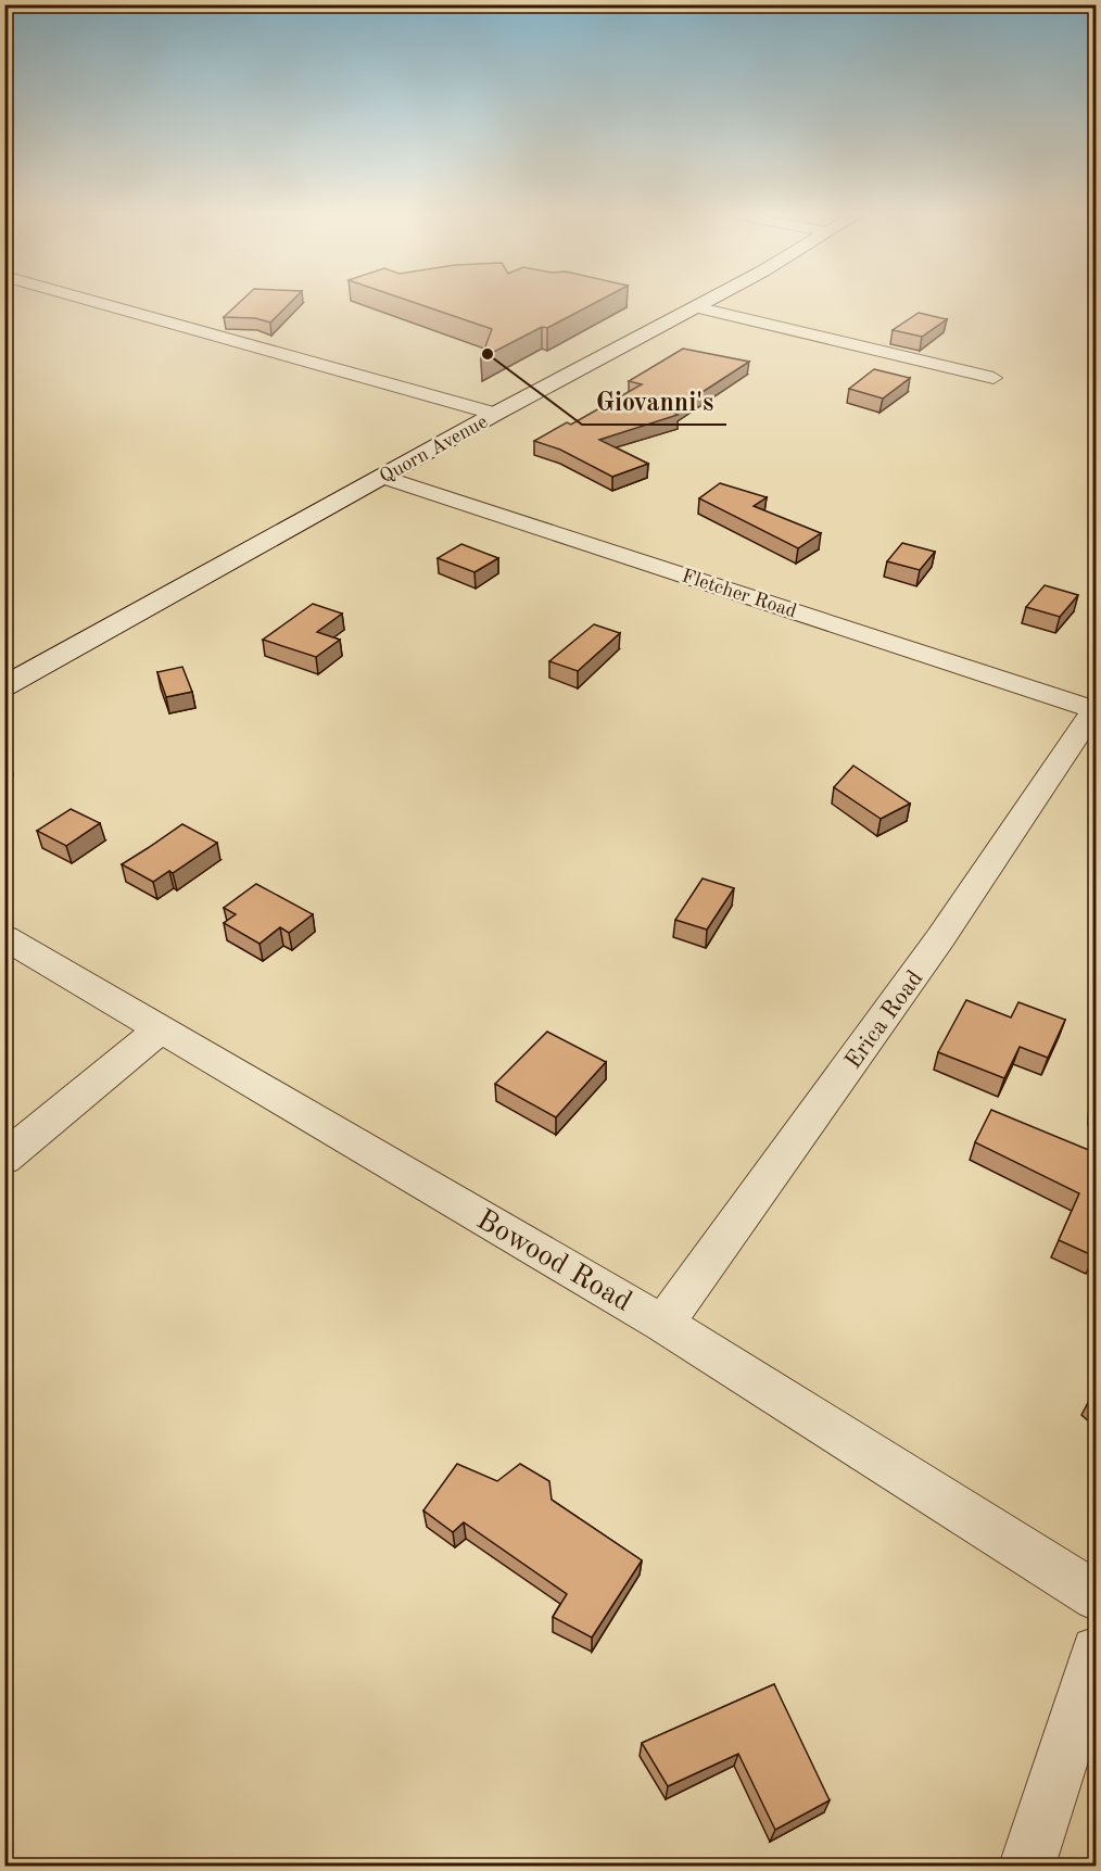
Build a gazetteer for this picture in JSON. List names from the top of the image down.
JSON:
{
  "streets": {
    "street": [
      "Quorn Avenue",
      "Fletcher Road",
      "Erica Road",
      "Bowood Road"
    ]
  },
  "crossings": [
    ["Quorn Avenue", "Fletcher Road"],
    ["Fletcher Road", "Erica Road"],
    ["Erica Road", "Bowood Road"]
  ],
  "places": ["Giovanni's"]
}
